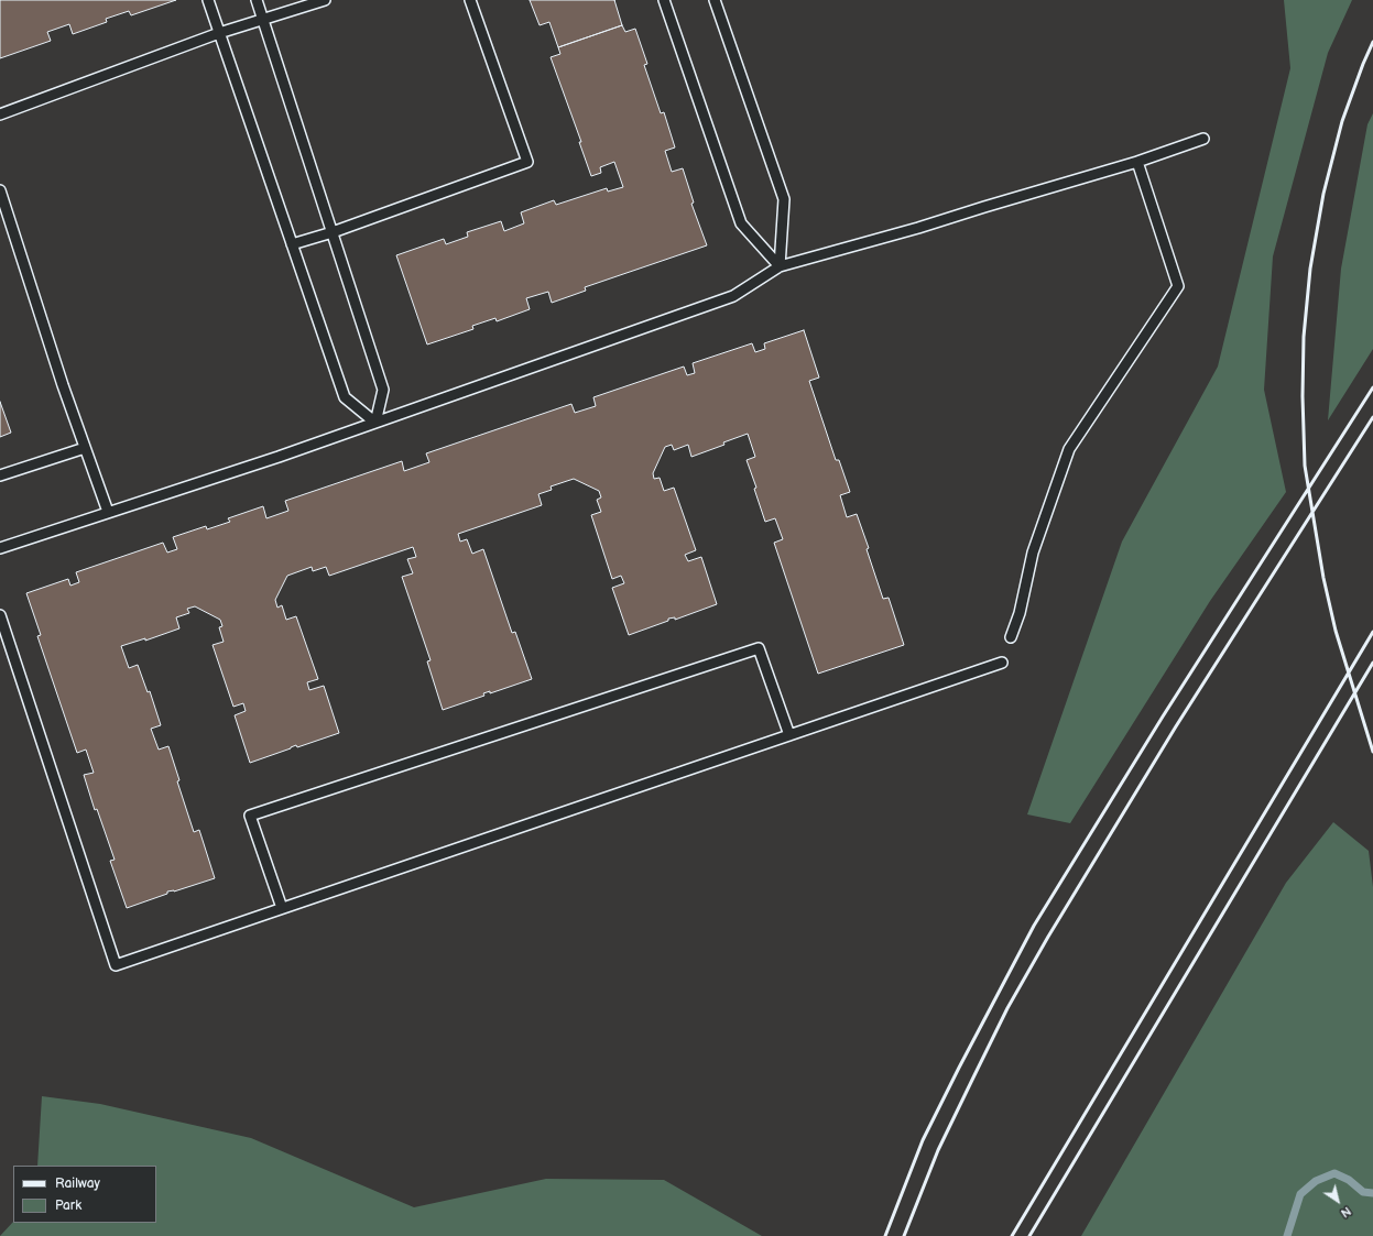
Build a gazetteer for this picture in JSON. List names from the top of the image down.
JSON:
{
  "legend": ["Railway", "Park"],
  "north": "bottom right"
}
